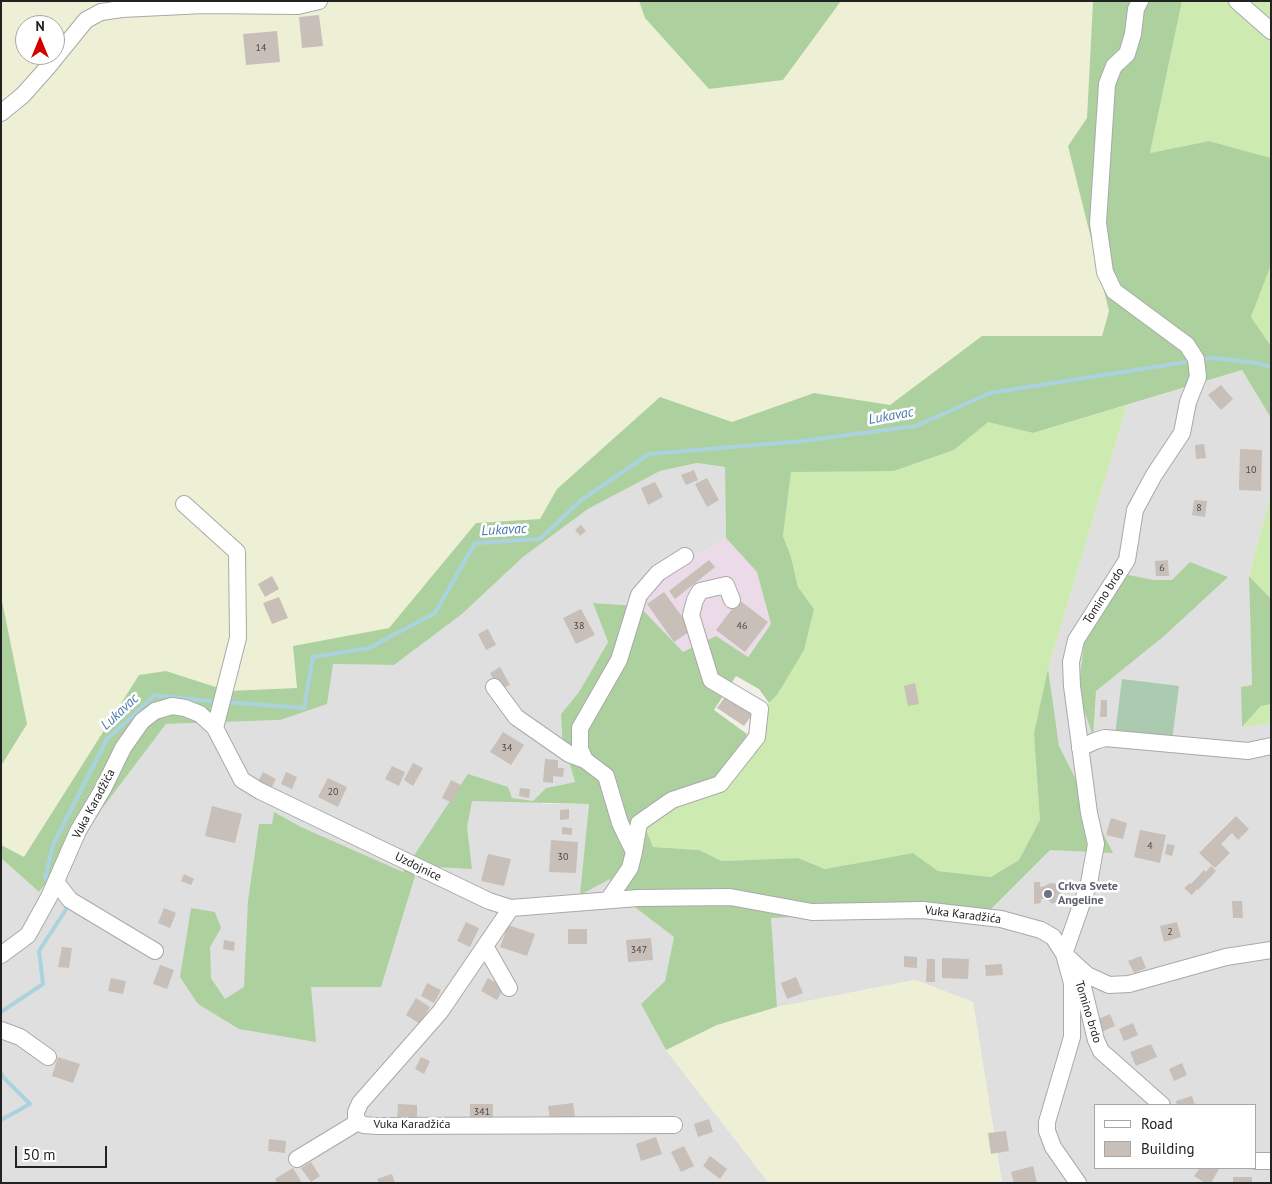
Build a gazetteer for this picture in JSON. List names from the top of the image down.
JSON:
{
  "streets": {
    "street": ["Tomino brdo", "Vuka Karadžića", "Uzdojnice"]
  },
  "crossings": [
    ["Tomino brdo", "Vuka Karadžića"],
    ["Vuka Karadžića", "Uzdojnice"]
  ],
  "water": ["Lukavac"],
  "places": ["Crkva Svete Angeline"],
  "house_numbers": [
    "14",
    "10",
    "8",
    "6",
    "38",
    "46",
    "34",
    "20",
    "4",
    "30",
    "2",
    "347",
    "341"
  ],
  "legend": ["Road", "Building"],
  "scale_bar": "50 m",
  "north": "top"
}
